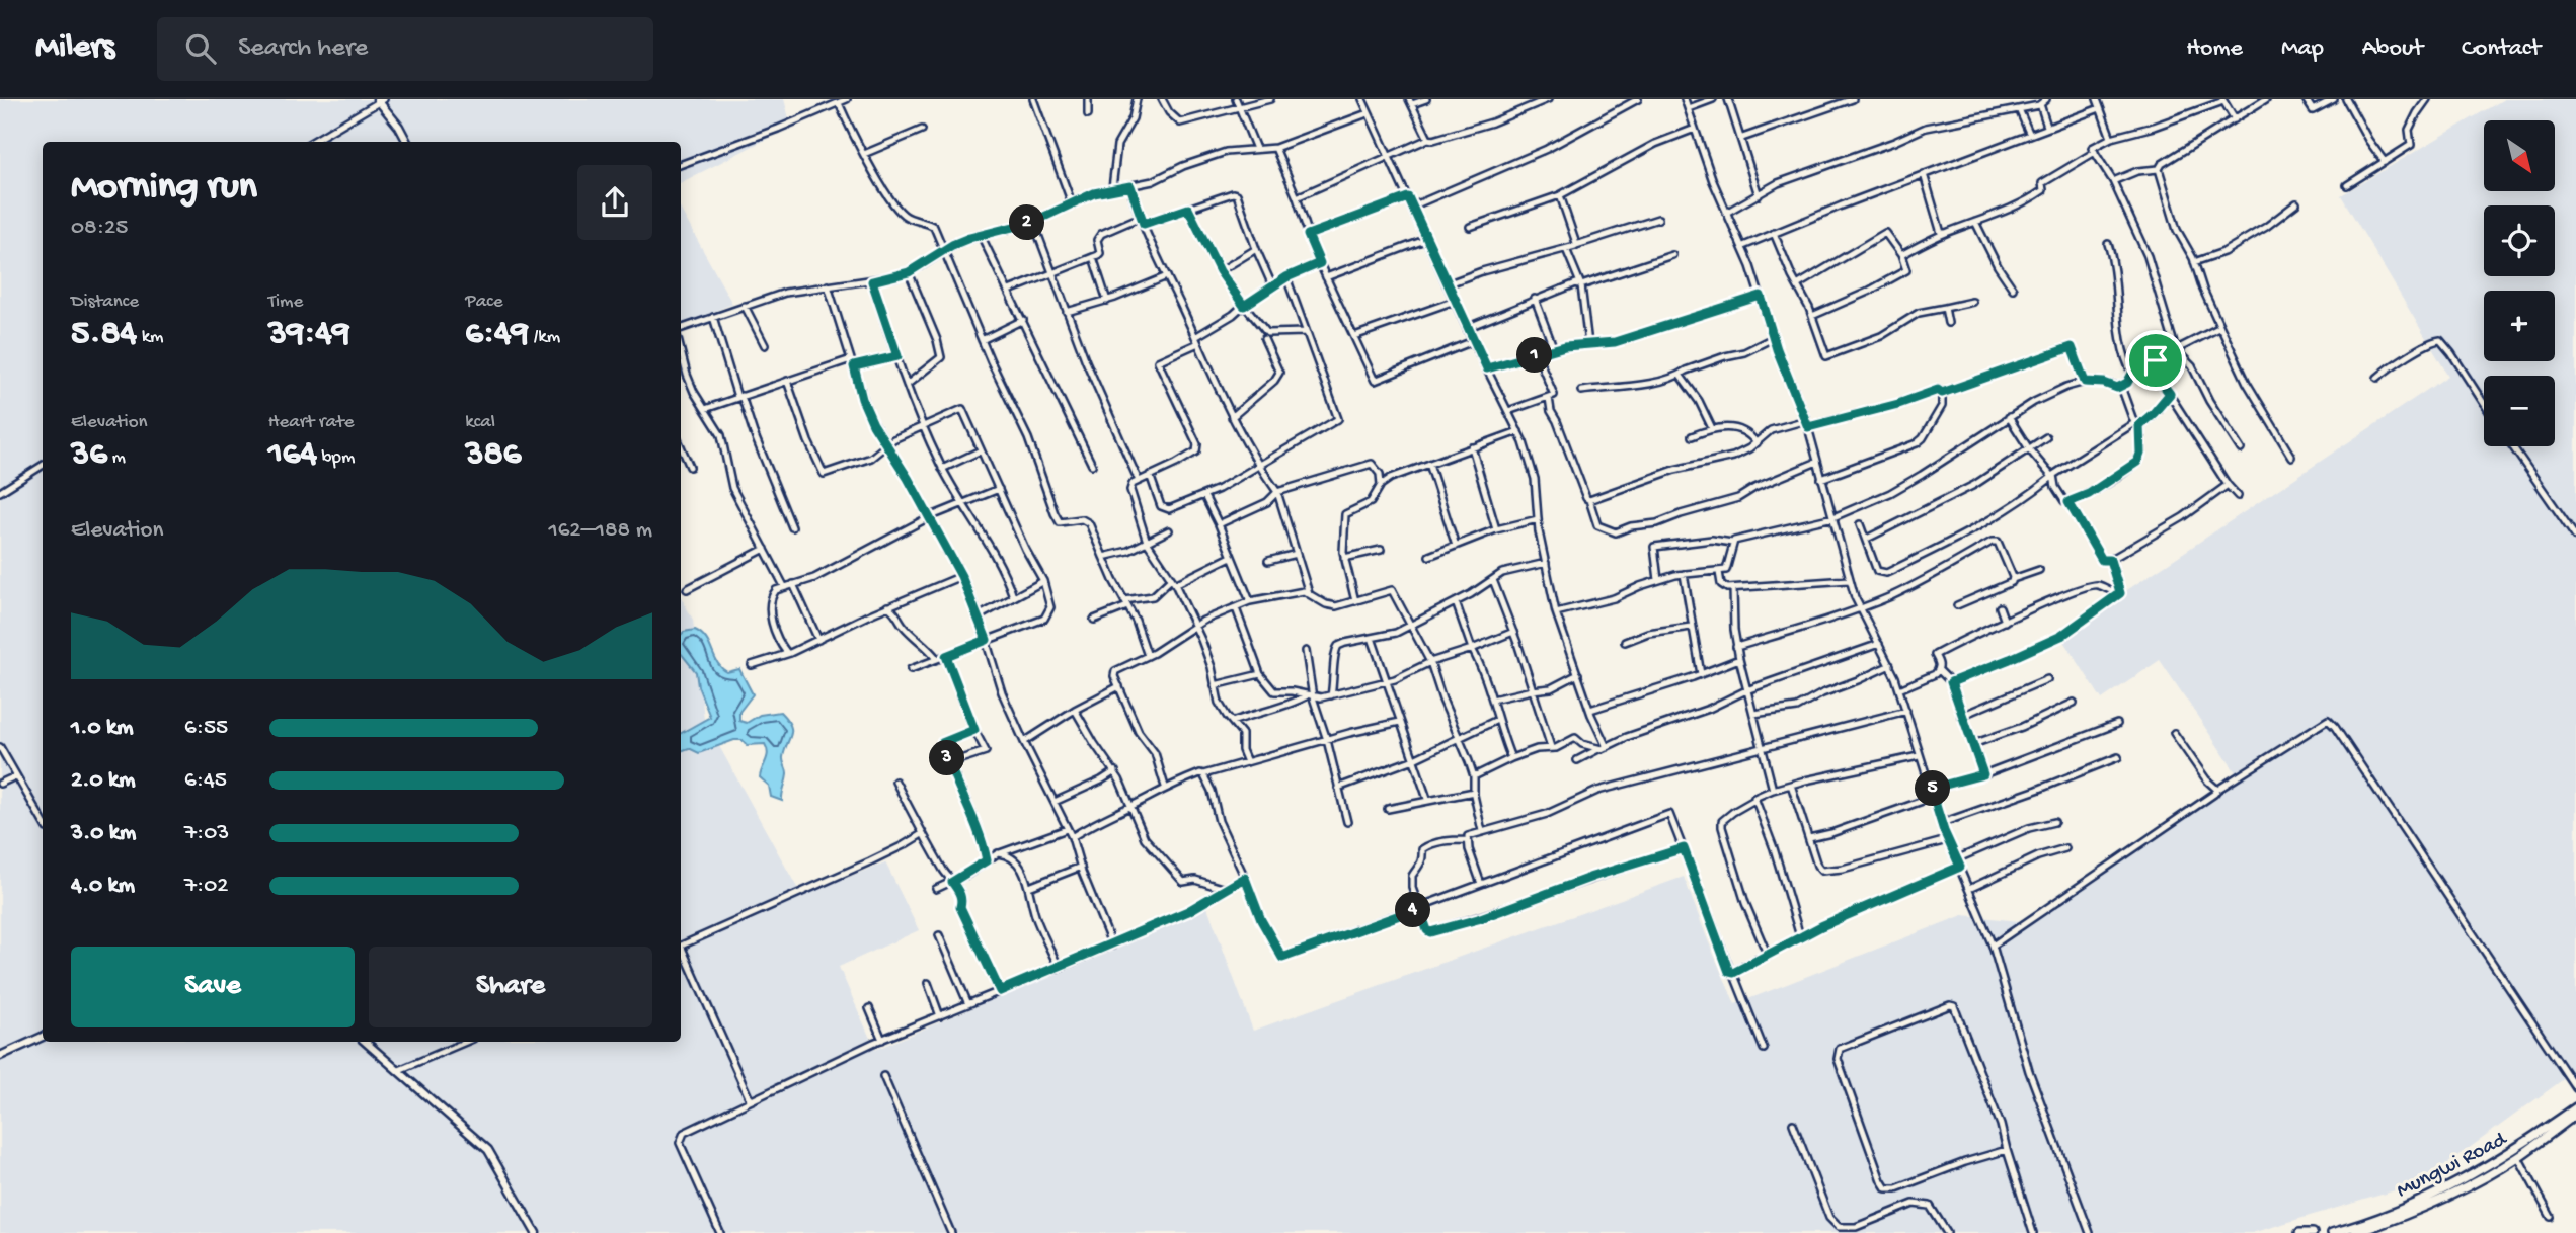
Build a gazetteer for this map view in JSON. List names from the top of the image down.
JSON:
{
  "streets": {
    "main road": ["Mungwi Road"]
  },
  "north": "bottom right",
  "page": {
    "header": "Milers",
    "search": "Search here",
    "nav": [
      "Home",
      "Map",
      "About",
      "Contact"
    ],
    "map_buttons": ["+", "−"],
    "heading": ["Morning run", "08:25"],
    "pins": [
      "2",
      "1",
      "3",
      "5",
      "4"
    ],
    "stats": [
      ["Distance", "5.84 km"],
      ["Time", "39:49"],
      ["Pace", "6:49 /km"],
      ["Elevation", "36 m"],
      ["Heart rate", "164 bpm"],
      ["kcal", "386"]
    ],
    "chart": ["Elevation", "162–188 m"],
    "list": [
      {
        "name": "1.0 km",
        "note": "6:55"
      },
      {
        "name": "2.0 km",
        "note": "6:45"
      },
      {
        "name": "3.0 km",
        "note": "7:03"
      },
      {
        "name": "4.0 km",
        "note": "7:02"
      }
    ],
    "buttons": ["Save", "Share"]
  }
}
